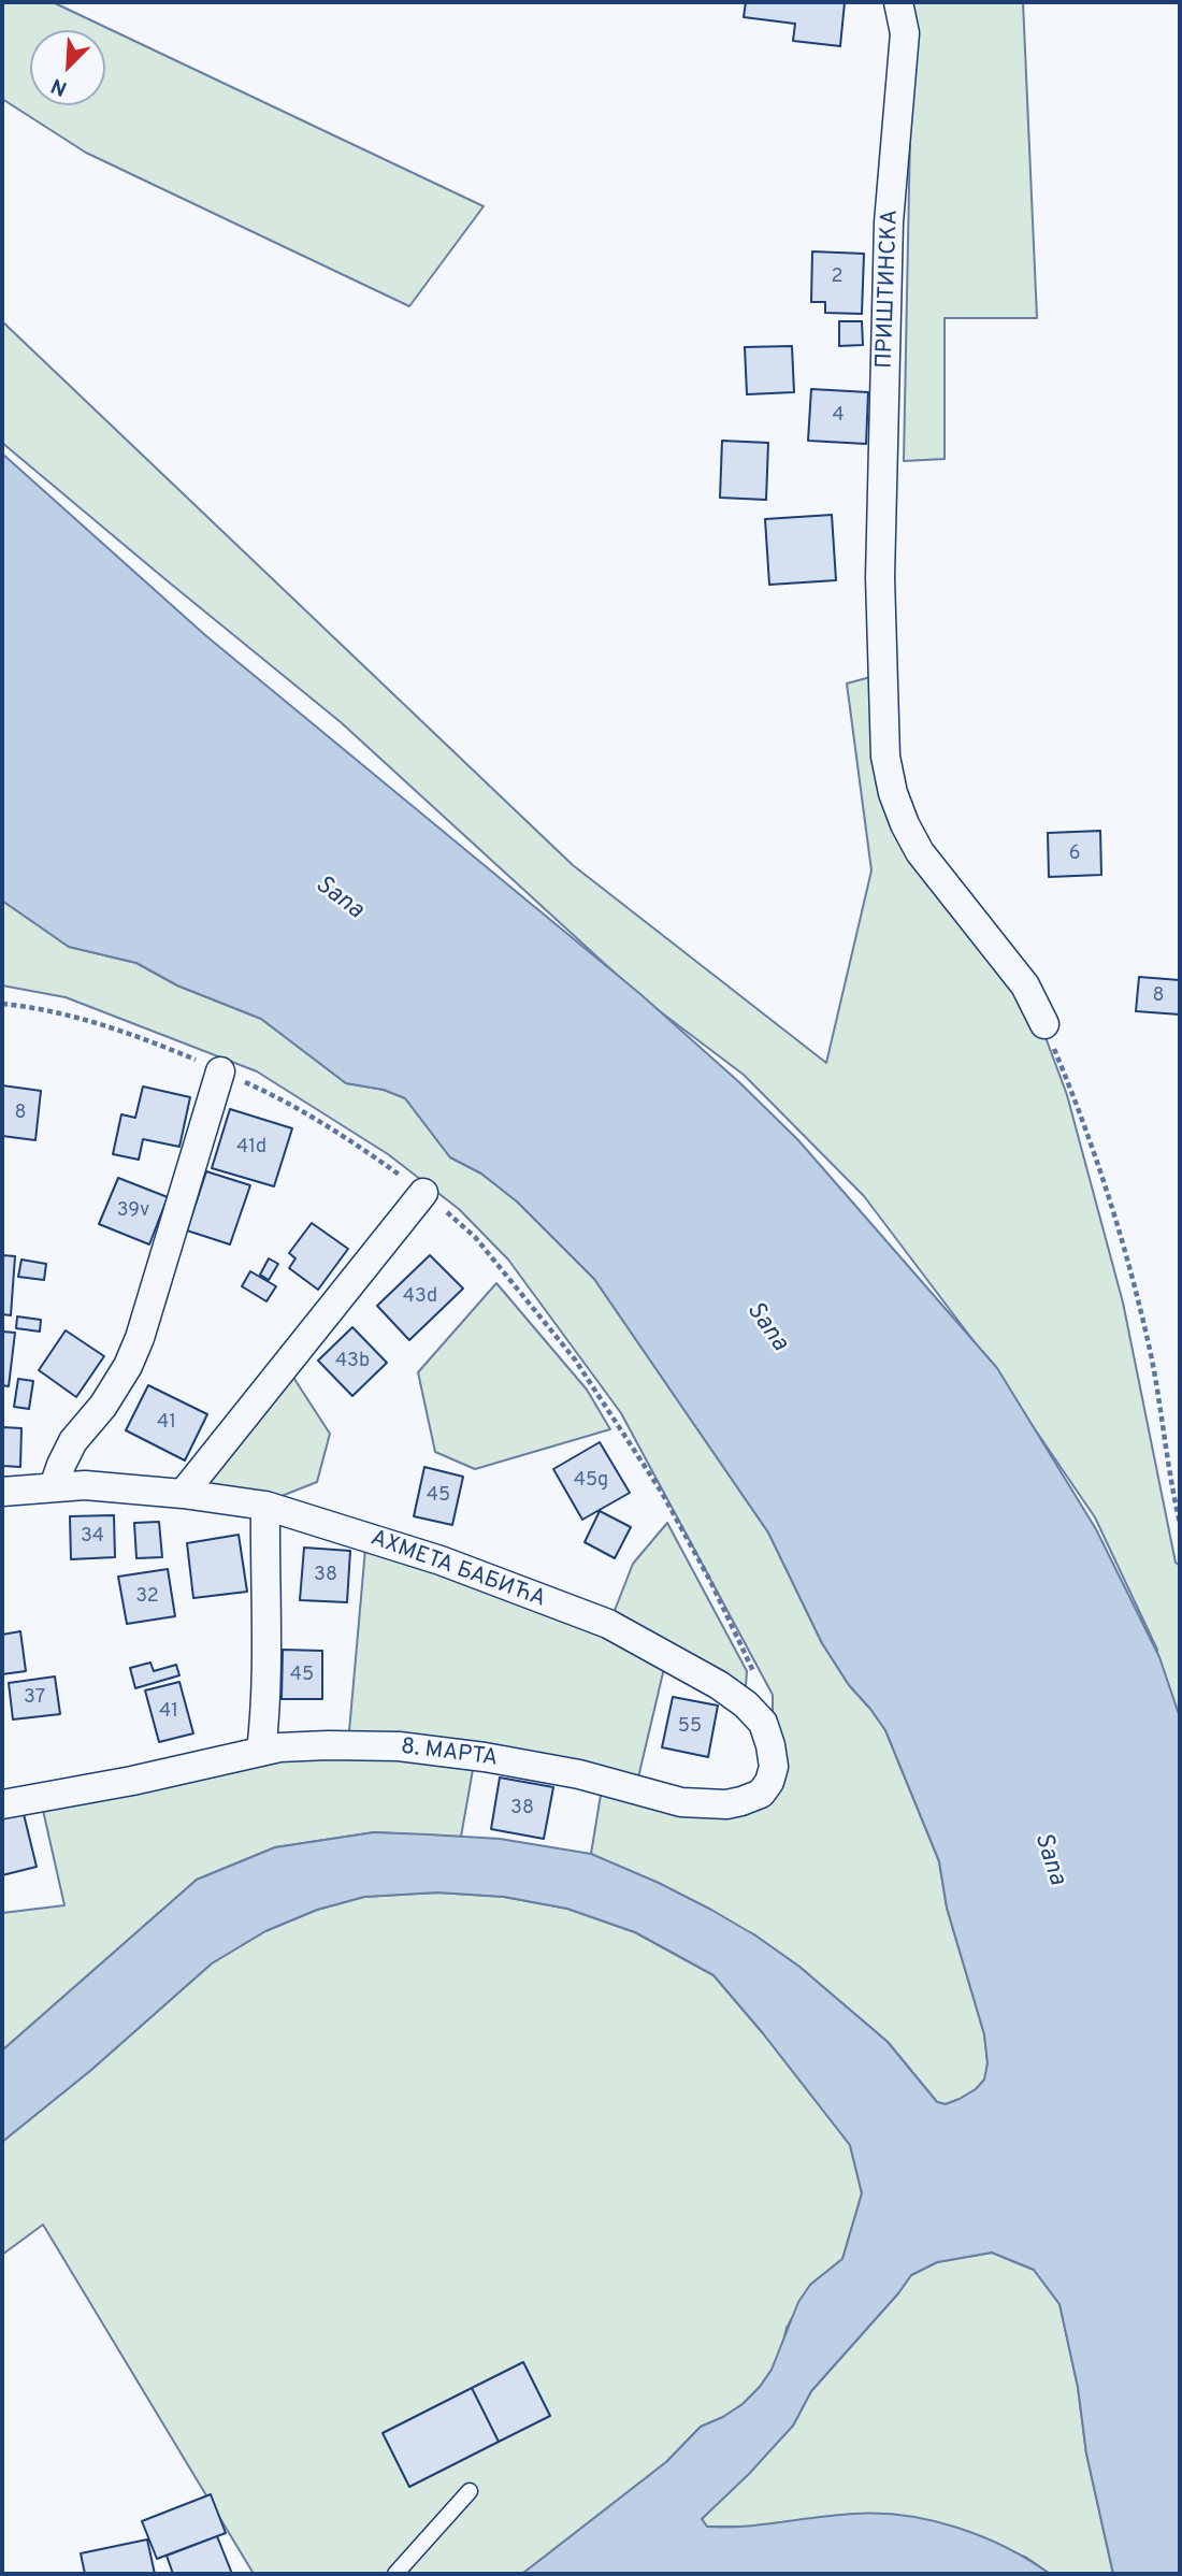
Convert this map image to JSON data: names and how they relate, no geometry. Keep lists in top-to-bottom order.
{
  "streets": {
    "street": ["ПРИШТИНСКА", "АХМЕТА БАБИЋА", "8. МАРТА"]
  },
  "crossings": [
    ["АХМЕТА БАБИЋА", "8. МАРТА"]
  ],
  "water": ["Sana"],
  "house_numbers": [
    "2",
    "4",
    "6",
    "8",
    "8",
    "41d",
    "39v",
    "43d",
    "43b",
    "41",
    "45g",
    "45",
    "34",
    "38",
    "32",
    "45",
    "37",
    "41",
    "55",
    "38"
  ],
  "north": "bottom left"
}
